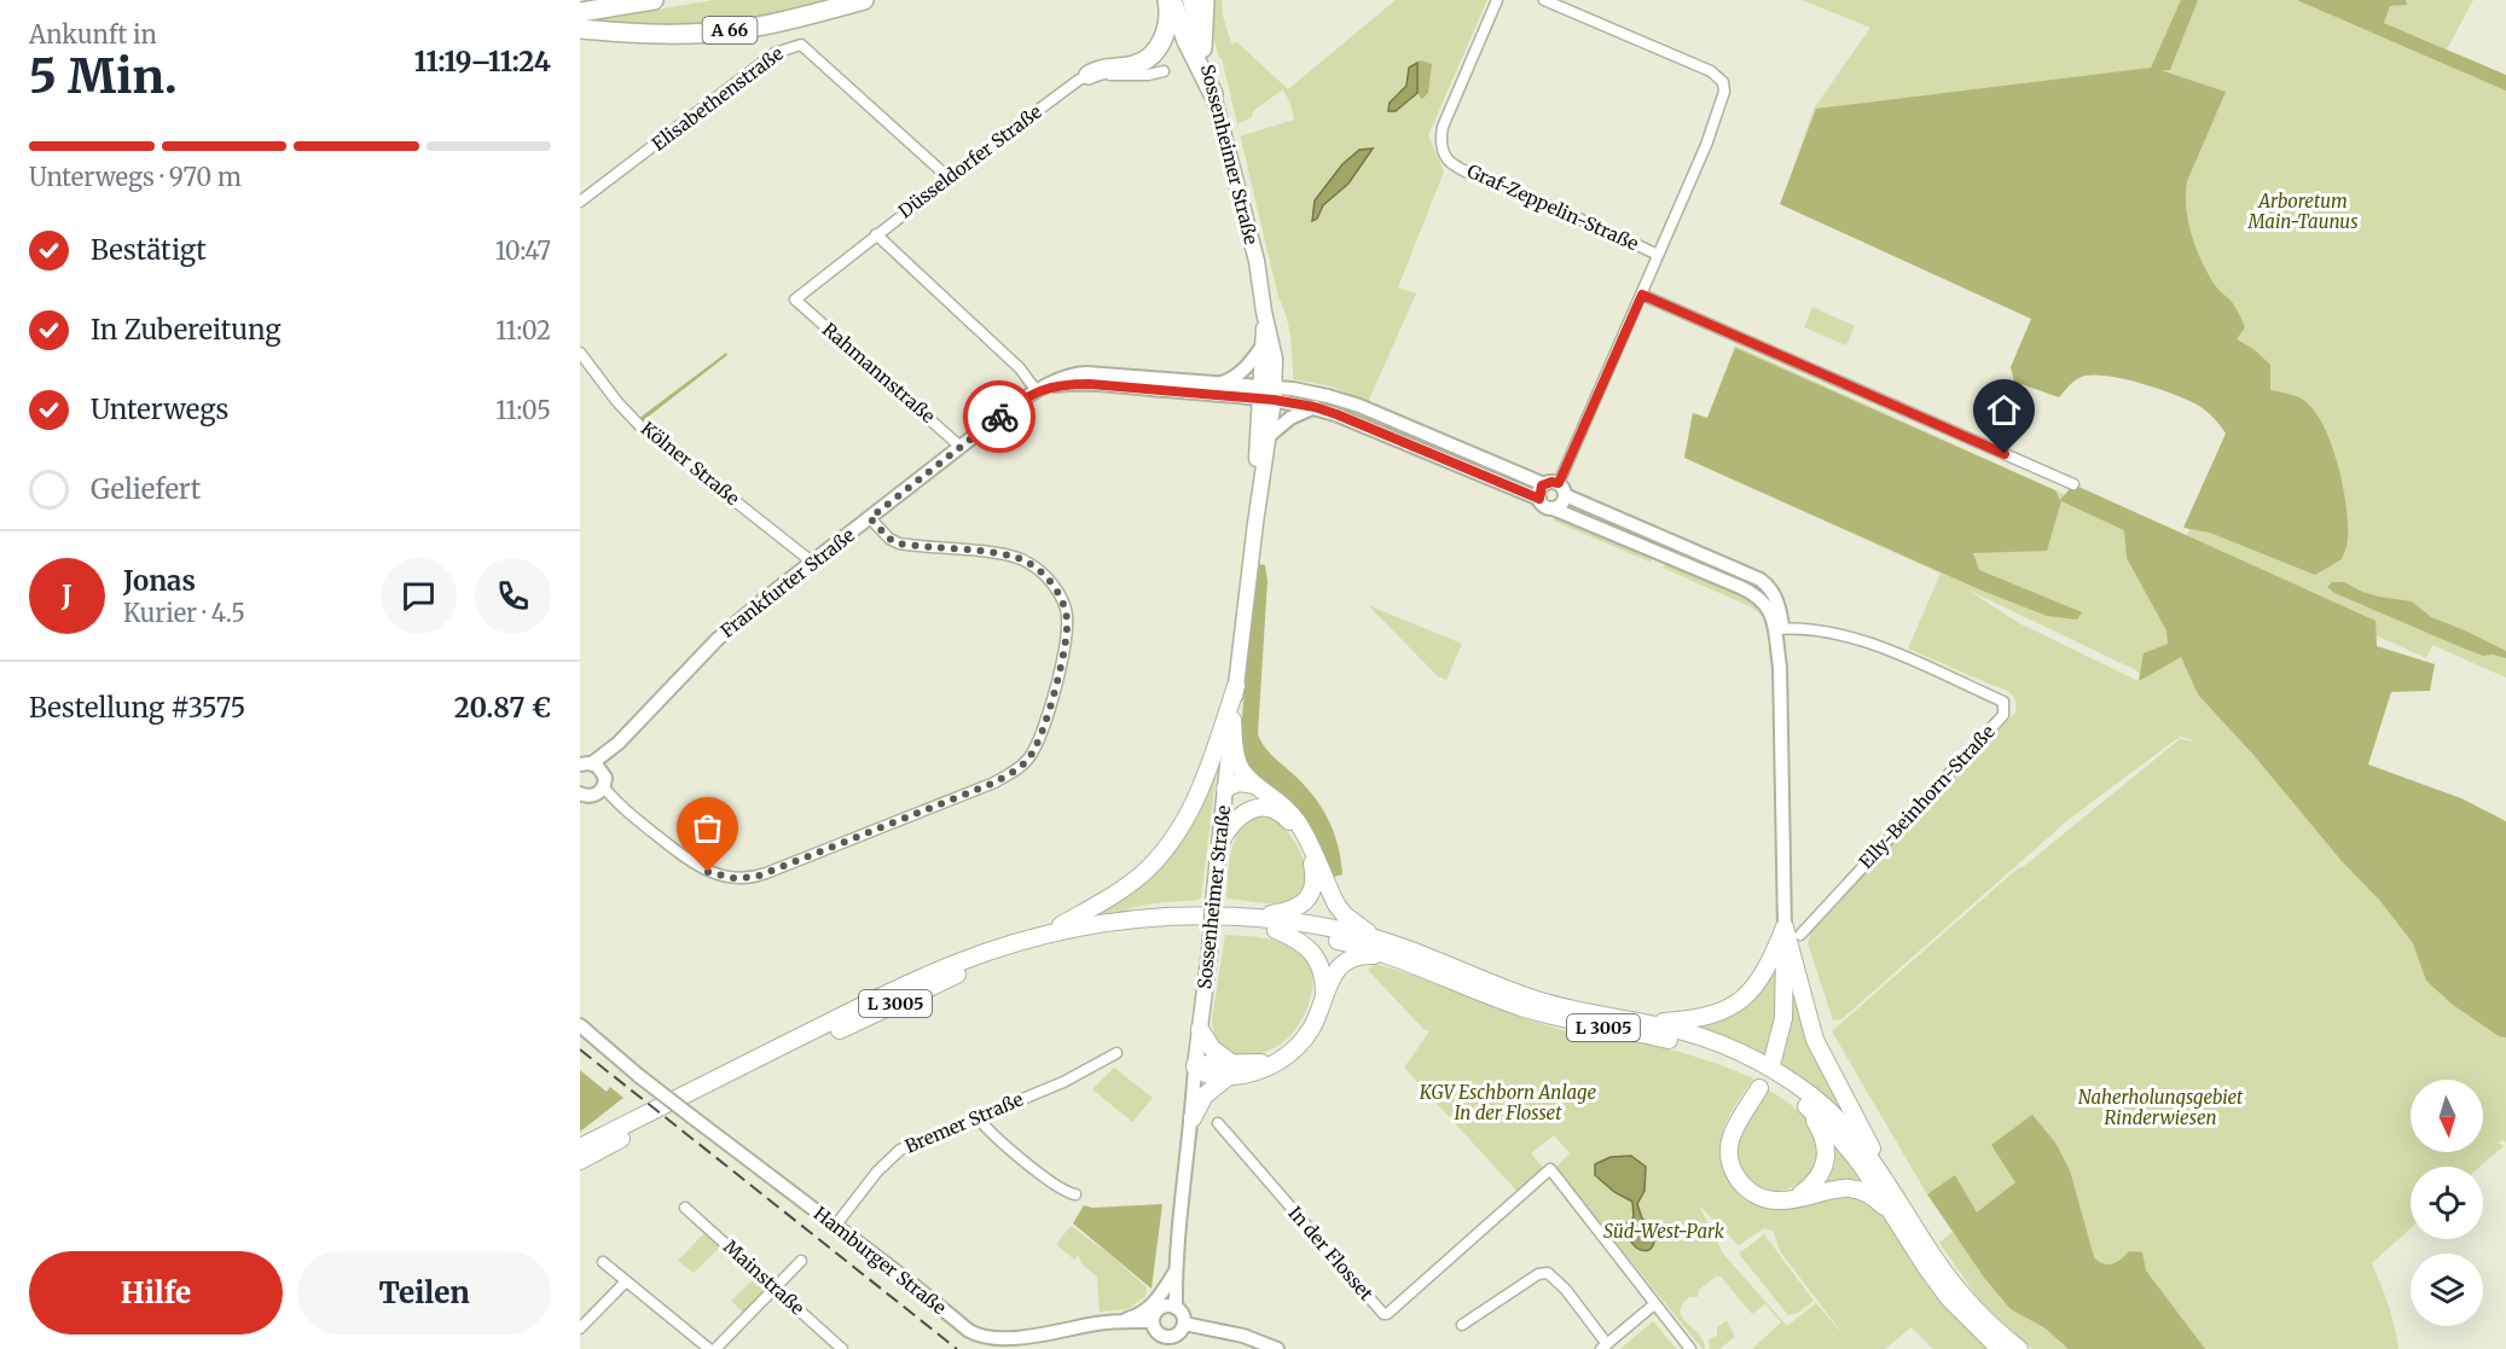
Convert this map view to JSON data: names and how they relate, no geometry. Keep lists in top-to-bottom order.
{
  "streets": {
    "highway": ["A 66", "L 3005"],
    "main road": ["Sossenheimer Straße"],
    "street": [
      "Elisabethenstraße",
      "Düsseldorfer Straße",
      "Graf-Zeppelin-Straße",
      "Rahmannstraße",
      "Kölner Straße",
      "Frankfurter Straße",
      "Elly-Beinhorn-Straße",
      "Bremer Straße",
      "In der Flosset",
      "Hamburger Straße",
      "Mainstraße"
    ]
  },
  "crossings": [
    ["Elisabethenstraße", "Düsseldorfer Straße"],
    ["Sossenheimer Straße", "Frankfurter Straße"],
    ["Sossenheimer Straße", "Hamburger Straße"],
    ["Düsseldorfer Straße", "Rahmannstraße"],
    ["Rahmannstraße", "Frankfurter Straße"],
    ["Kölner Straße", "Frankfurter Straße"],
    ["Bremer Straße", "Hamburger Straße"]
  ],
  "parks": [
    "Arboretum Main-Taunus",
    "KGV Eschborn Anlage In der Flosset",
    "Naherholungsgebiet Rinderwiesen",
    "Süd-West-Park"
  ],
  "north": "bottom",
  "page": {
    "heading": ["5 Min.", "Ankunft in", "11:19–11:24"],
    "panel": [
      "Jonas",
      "Kurier · 4.5",
      "Bestellung #3575",
      "20.87 €"
    ],
    "bar": "Unterwegs · 970 m",
    "list": [
      ["Bestätigt", "10:47"],
      ["In Zubereitung", "11:02"],
      ["Unterwegs", "11:05"],
      "Geliefert"
    ],
    "round": "J",
    "buttons": ["Hilfe", "Teilen"]
  }
}
